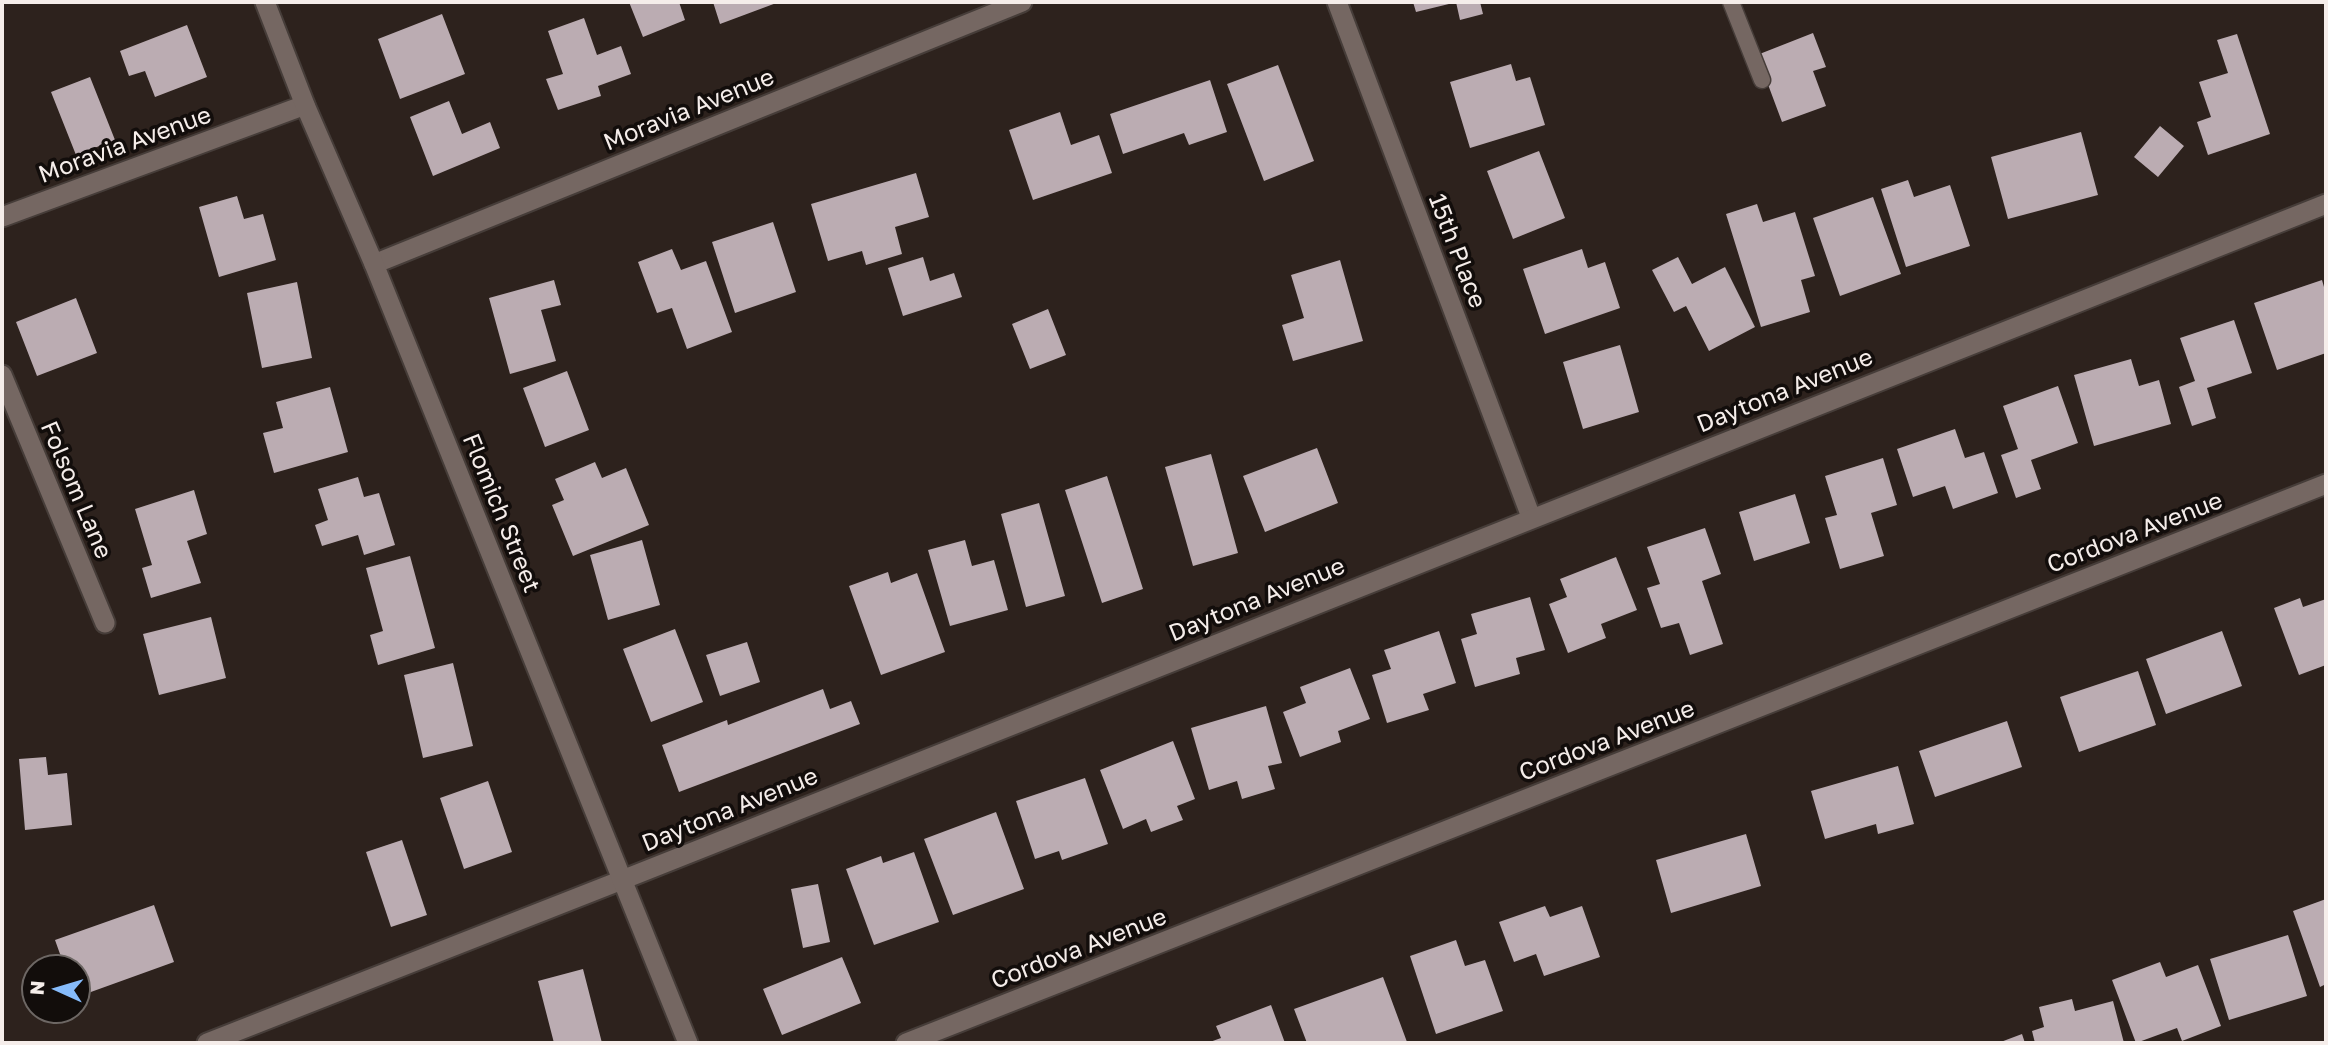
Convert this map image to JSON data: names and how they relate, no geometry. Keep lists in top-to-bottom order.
{
  "streets": {
    "street": [
      "Moravia Avenue",
      "15th Place",
      "Daytona Avenue",
      "Folsom Lane",
      "Flomich Street",
      "Cordova Avenue"
    ]
  },
  "crossings": [
    ["Moravia Avenue", "Flomich Street"],
    ["15th Place", "Daytona Avenue"],
    ["Daytona Avenue", "Flomich Street"]
  ],
  "north": "left"
}
